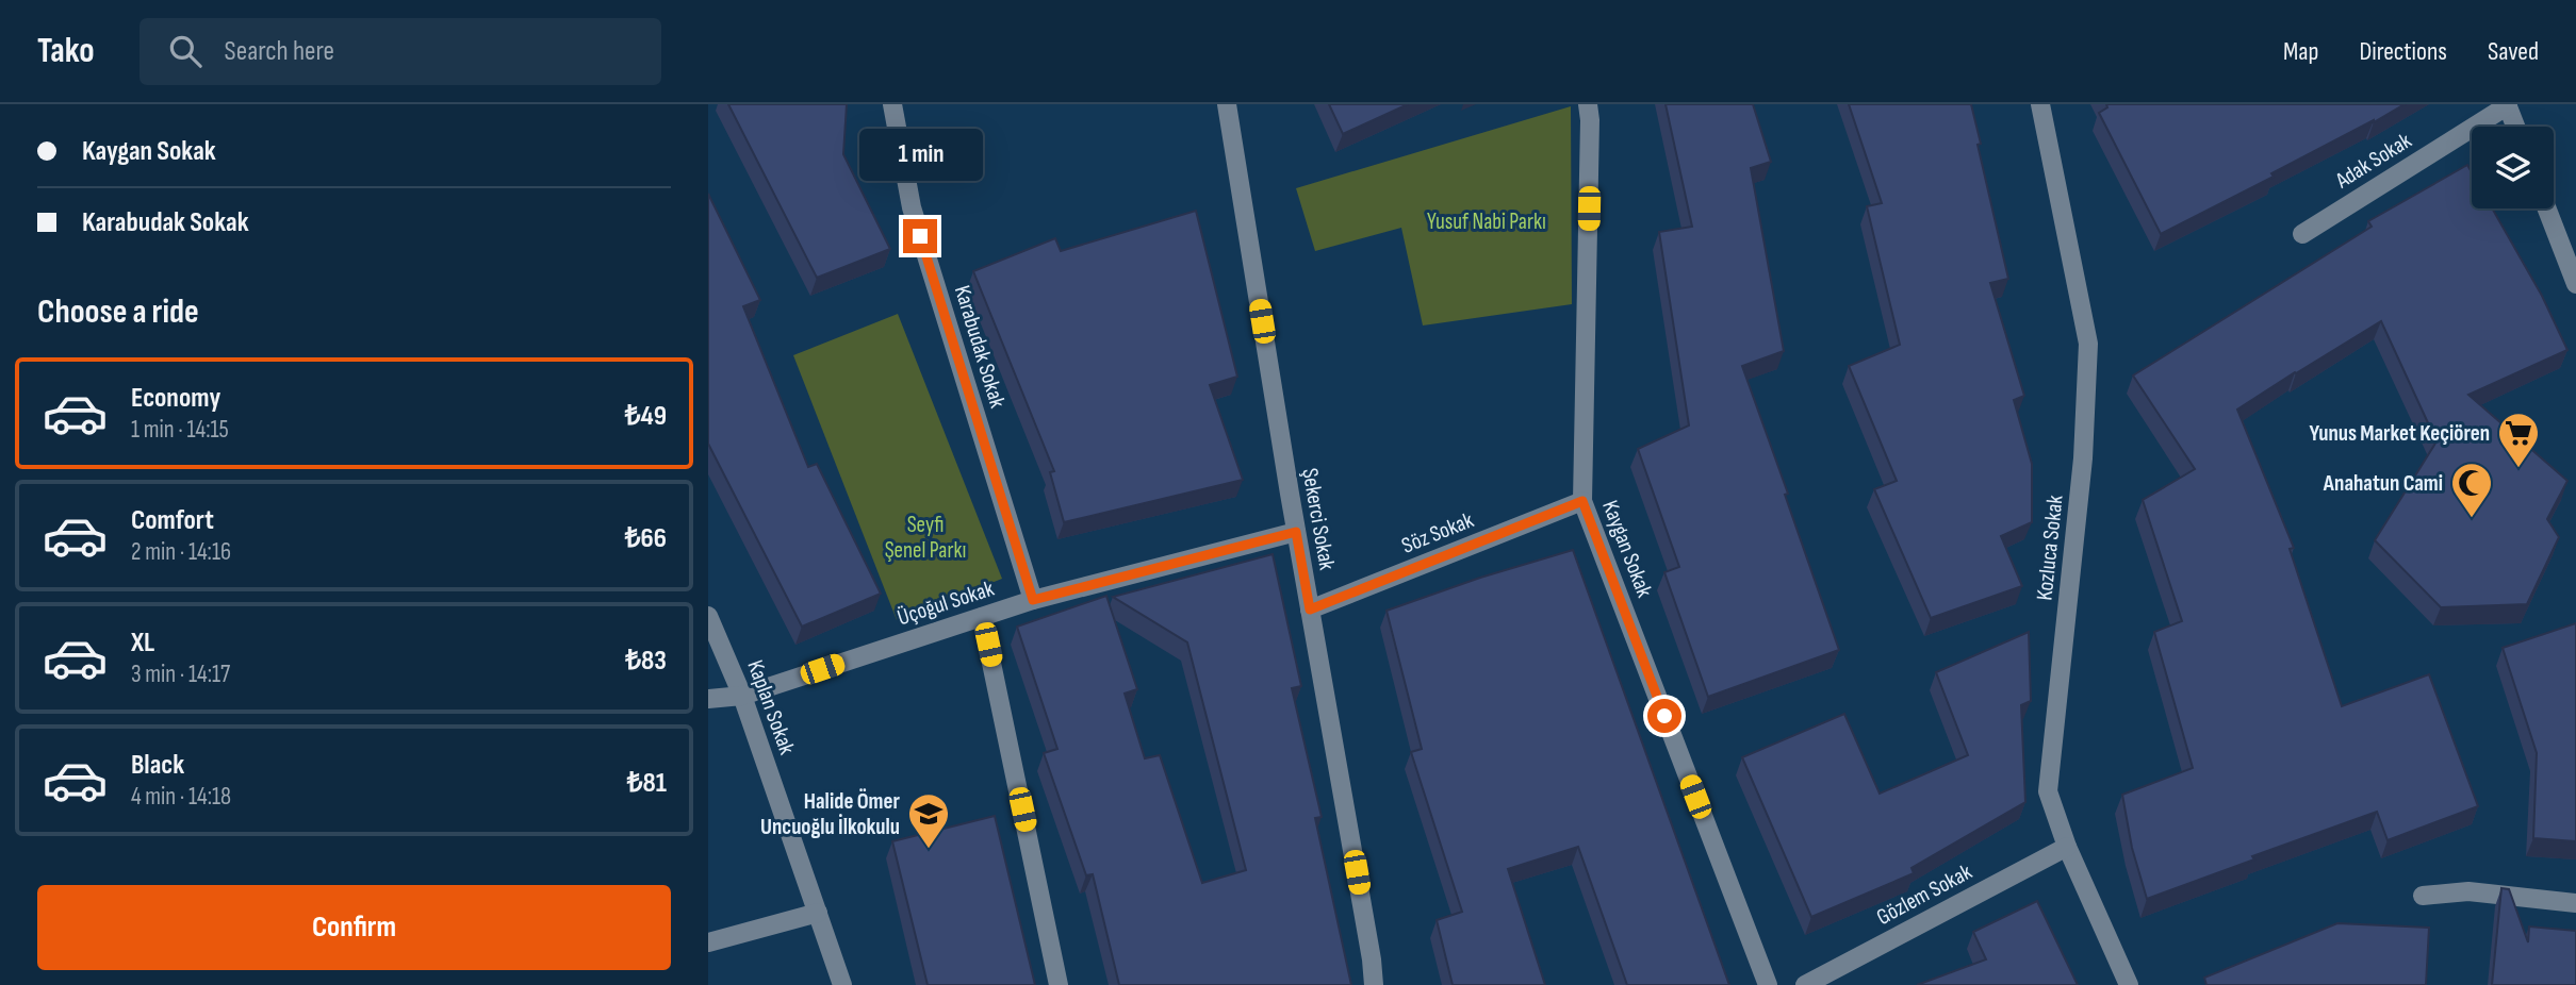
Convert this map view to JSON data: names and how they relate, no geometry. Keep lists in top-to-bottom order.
{
  "streets": {
    "street": [
      "Adak Sokak",
      "Karabudak Sokak",
      "Şekerci Sokak",
      "Söz Sokak",
      "Kozluca Sokak",
      "Kaygan Sokak",
      "Üçoğul Sokak",
      "Kaplan Sokak",
      "Gözlem Sokak"
    ]
  },
  "crossings": [
    ["Karabudak Sokak", "Üçoğul Sokak"],
    ["Şekerci Sokak", "Söz Sokak"],
    ["Şekerci Sokak", "Üçoğul Sokak"],
    ["Söz Sokak", "Kaygan Sokak"],
    ["Kozluca Sokak", "Gözlem Sokak"],
    ["Üçoğul Sokak", "Kaplan Sokak"]
  ],
  "parks": ["Yusuf Nabi Parkı", "Seyfi Şenel Parkı"],
  "places": {
    "supermarket": ["Yunus Market Keçiören"],
    "mosque": ["Anahatun Cami"],
    "school or university": ["Halide Ömer Uncuoğlu İlkokulu"]
  },
  "page": {
    "header": "Tako",
    "search": "Search here",
    "nav": ["Map", "Directions", "Saved"],
    "banner": ["Kaygan Sokak", "Karabudak Sokak"],
    "bubble": "1 min",
    "heading": "Choose a ride",
    "list": [
      {
        "name": "Economy",
        "note": "1 min · 14:15",
        "value": "₺49"
      },
      {
        "name": "Comfort",
        "note": "2 min · 14:16",
        "value": "₺66"
      },
      {
        "name": "XL",
        "note": "3 min · 14:17",
        "value": "₺83"
      },
      {
        "name": "Black",
        "note": "4 min · 14:18",
        "value": "₺81"
      }
    ],
    "buttons": "Confirm"
  }
}
